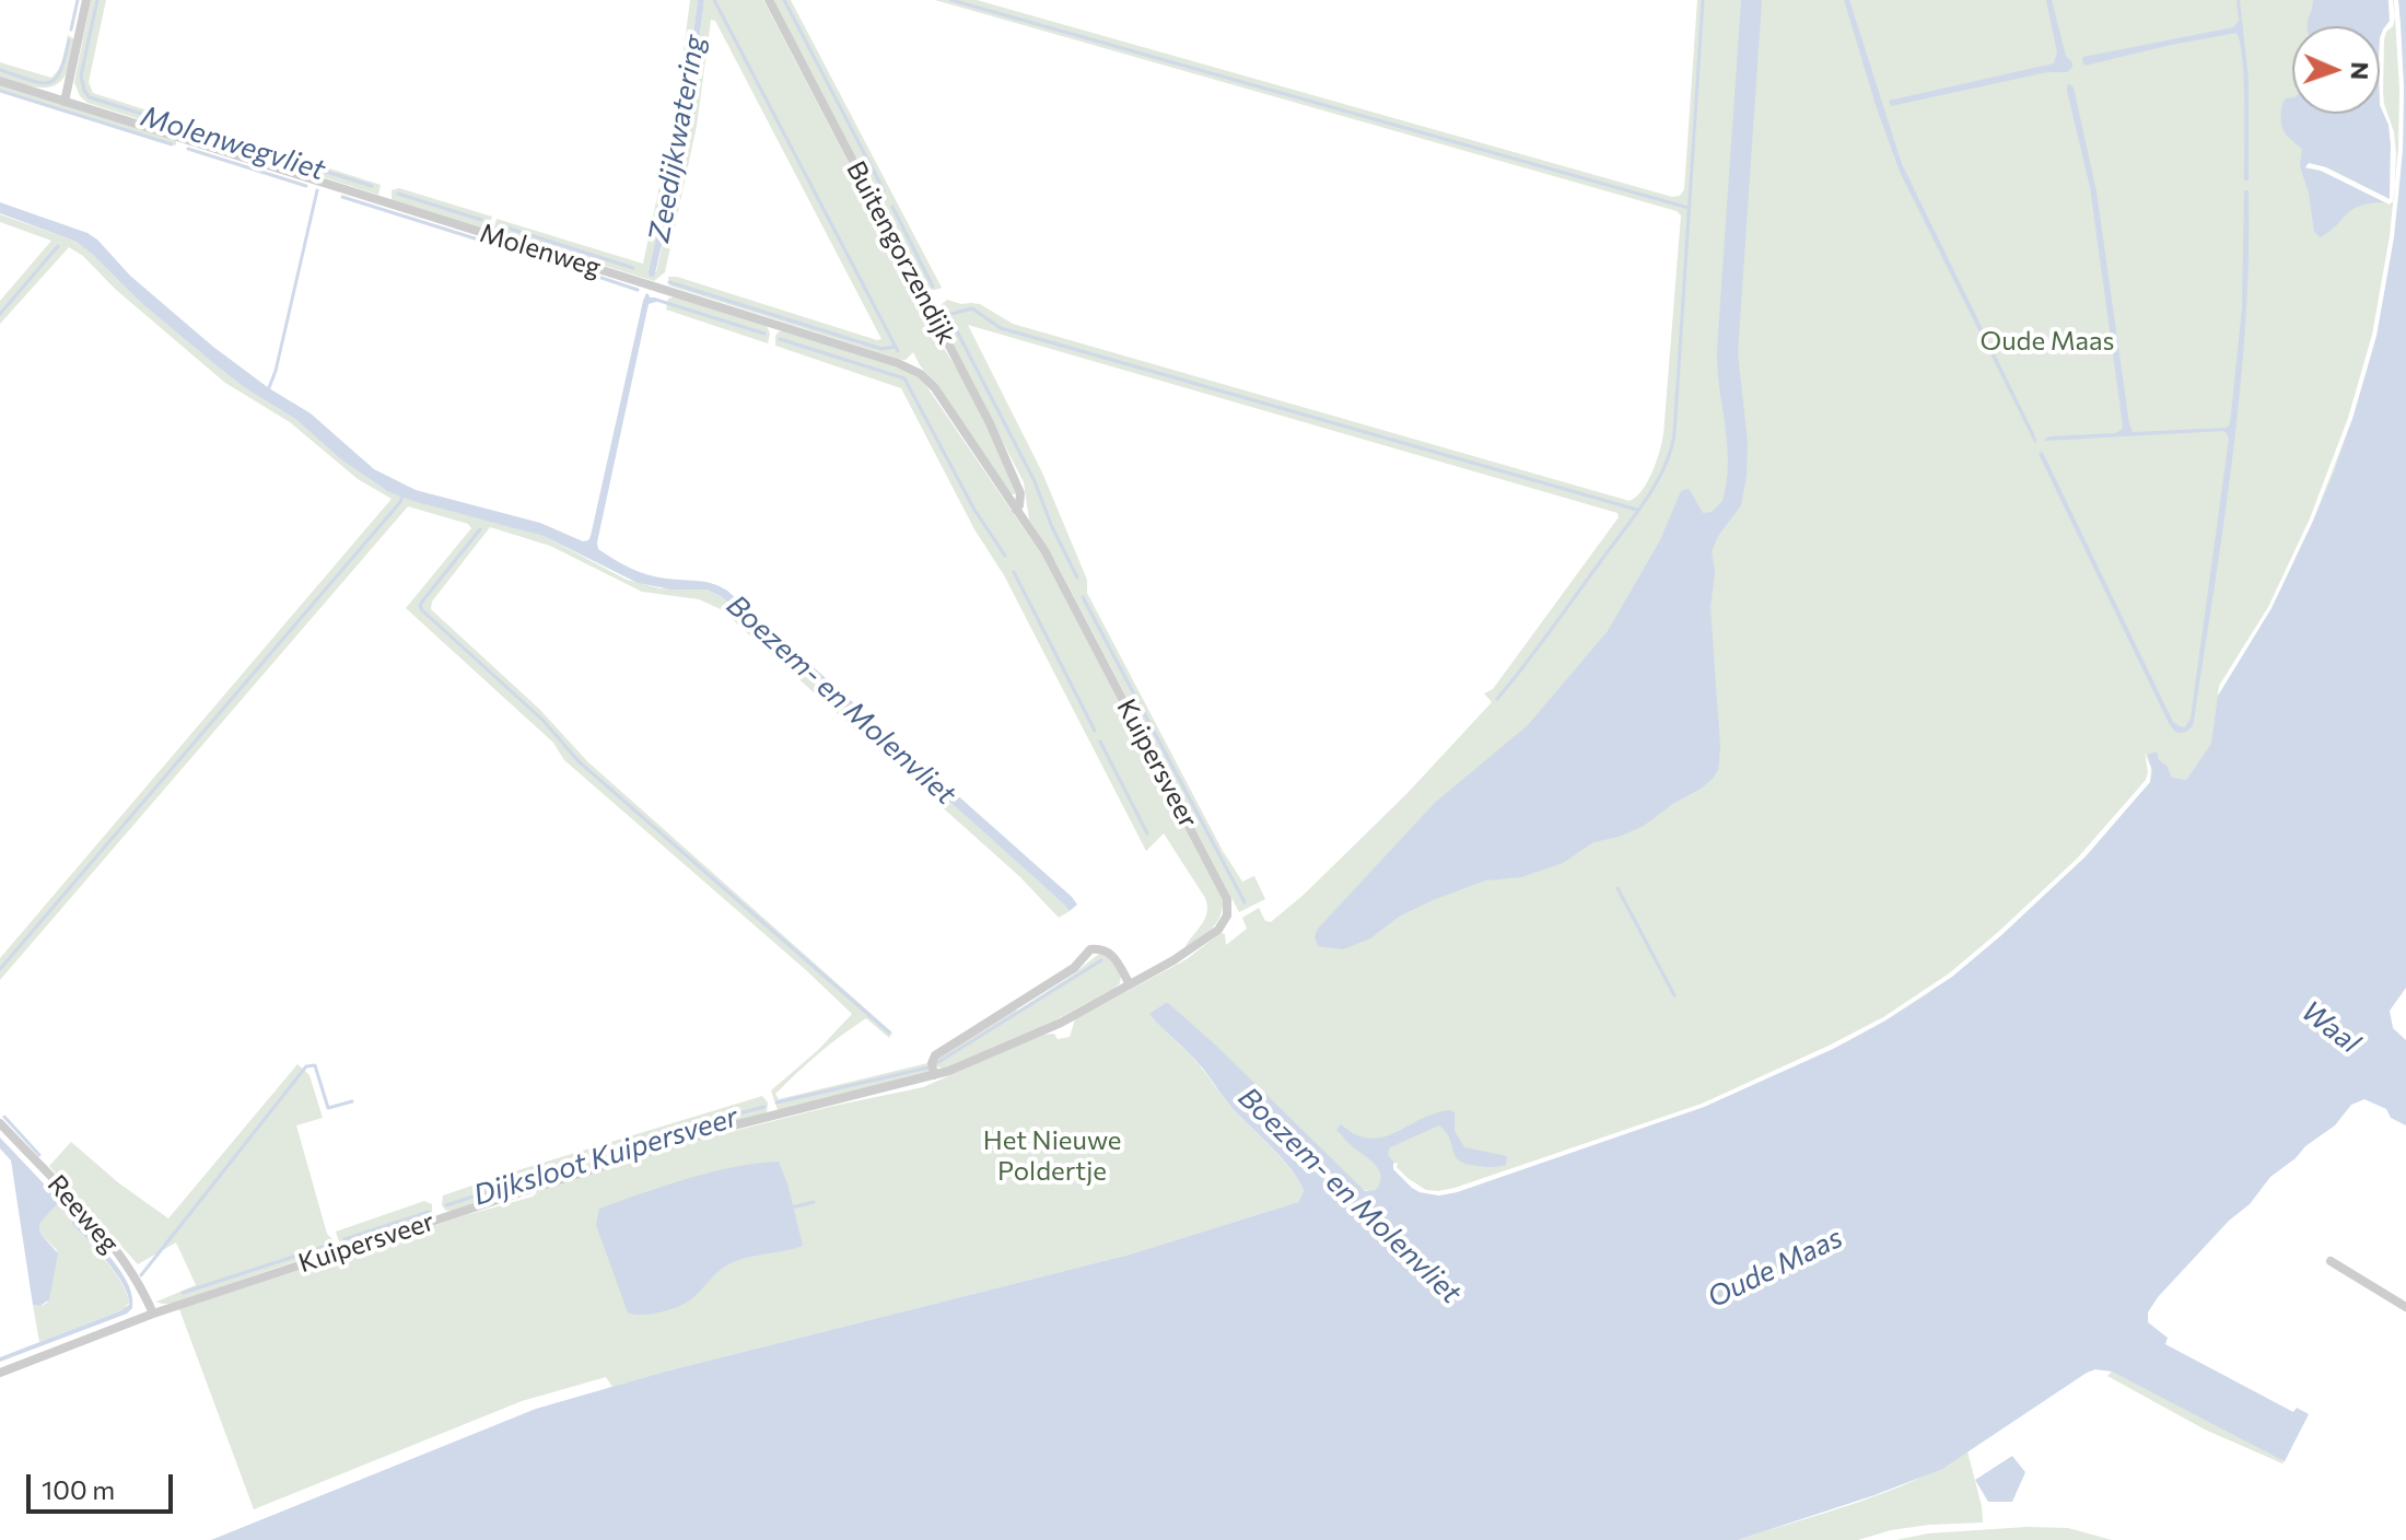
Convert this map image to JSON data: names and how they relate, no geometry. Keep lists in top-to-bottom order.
{
  "streets": {
    "street": [
      "Molenweg",
      "Buitengorzendijk",
      "Kuipersveer",
      "Reeweg"
    ]
  },
  "crossings": [
    ["Molenweg", "Buitengorzendijk"],
    ["Molenweg", "Kuipersveer"],
    ["Buitengorzendijk", "Kuipersveer"],
    ["Kuipersveer", "Reeweg"]
  ],
  "water": [
    "Zeedijkwatering",
    "Molenwegvliet",
    "Boezem- en Molenvliet",
    "Waal",
    "Dijksloot Kuipersveer",
    "Oude Maas"
  ],
  "parks": ["Oude Maas", "Het Nieuwe Poldertje"],
  "scale_bar": "100 m",
  "north": "right"
}
